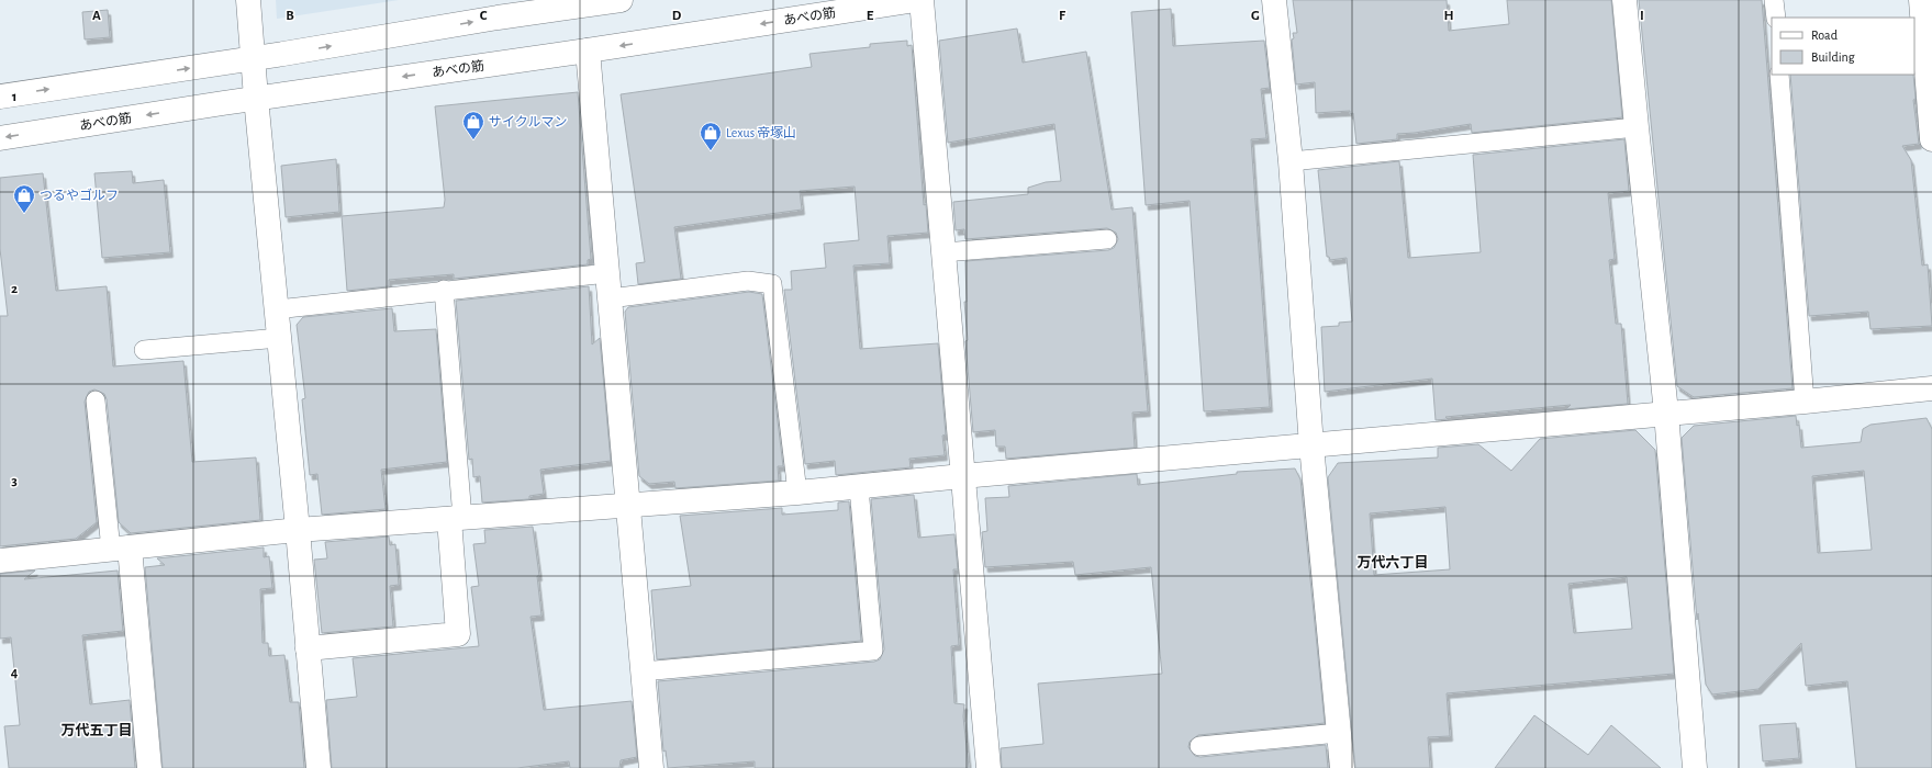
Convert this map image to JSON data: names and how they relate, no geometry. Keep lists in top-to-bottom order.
{
  "streets": {
    "street": ["あべの筋"]
  },
  "districts": ["万代六丁目", "万代五丁目"],
  "places": {
    "shop": ["サイクルマン", "Lexus 帝塚山", "つるやゴルフ"]
  },
  "legend": ["Road", "Building"],
  "grid": {
    "columns": [
      "A",
      "B",
      "C",
      "D",
      "E",
      "F",
      "G",
      "H",
      "I"
    ],
    "rows": [
      "1",
      "2",
      "3",
      "4"
    ]
  }
}
